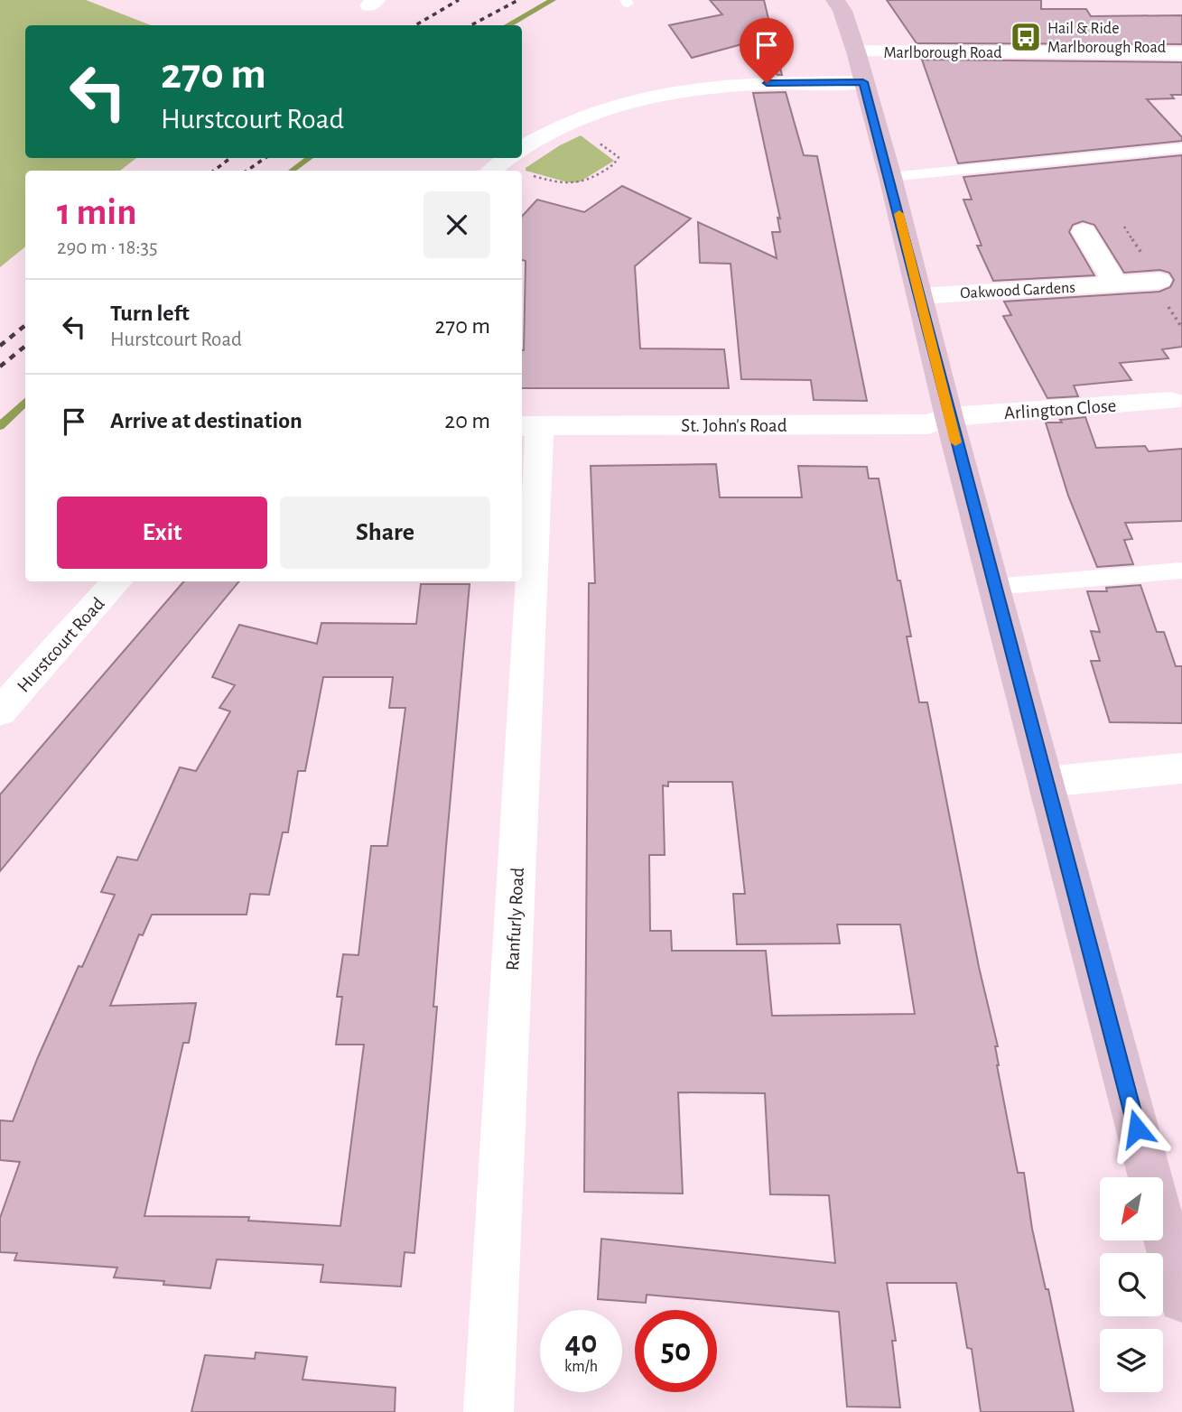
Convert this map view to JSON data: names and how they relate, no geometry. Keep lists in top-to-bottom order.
{
  "streets": {
    "street": [
      "Marlborough Road",
      "Oakwood Gardens",
      "Arlington Close",
      "St. John's Road",
      "Hurstcourt Road",
      "Ranfurly Road"
    ]
  },
  "crossings": [
    ["Arlington Close", "St. John's Road"],
    ["St. John's Road", "Ranfurly Road"]
  ],
  "places": {
    "bus stop": ["Hail & Ride Marlborough Road"]
  },
  "north": "bottom left",
  "page": {
    "turn": ["270 m", "Hurstcourt Road"],
    "heading": ["1 min", "290 m · 18:35"],
    "list": [
      {
        "name": "Turn left",
        "note": "Hurstcourt Road",
        "value": "270 m"
      },
      {
        "name": "Arrive at destination",
        "value": "20 m"
      }
    ],
    "buttons": ["Exit", "Share"],
    "speed": "40 km/h",
    "limit": "50"
  }
}
